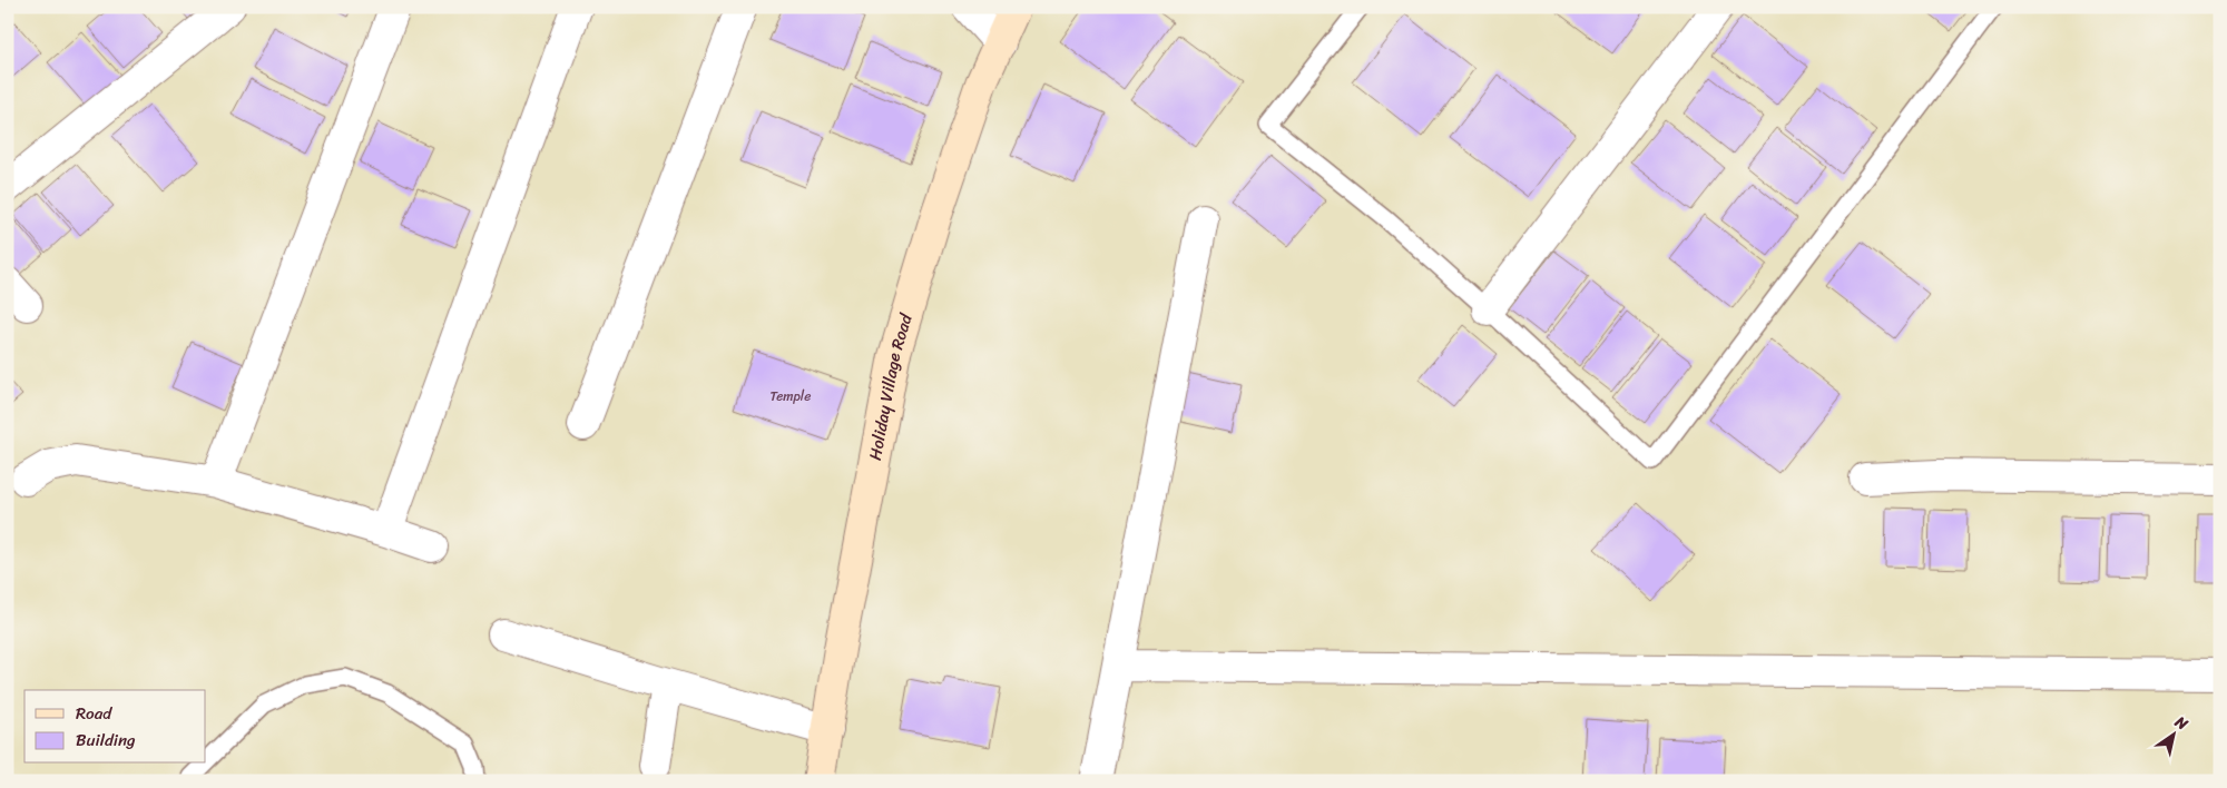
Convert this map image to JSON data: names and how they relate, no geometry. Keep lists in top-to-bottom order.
{
  "streets": {
    "street": ["Holiday Village Road"]
  },
  "house_numbers": ["Temple"],
  "legend": ["Road", "Building"],
  "north": "top right"
}
